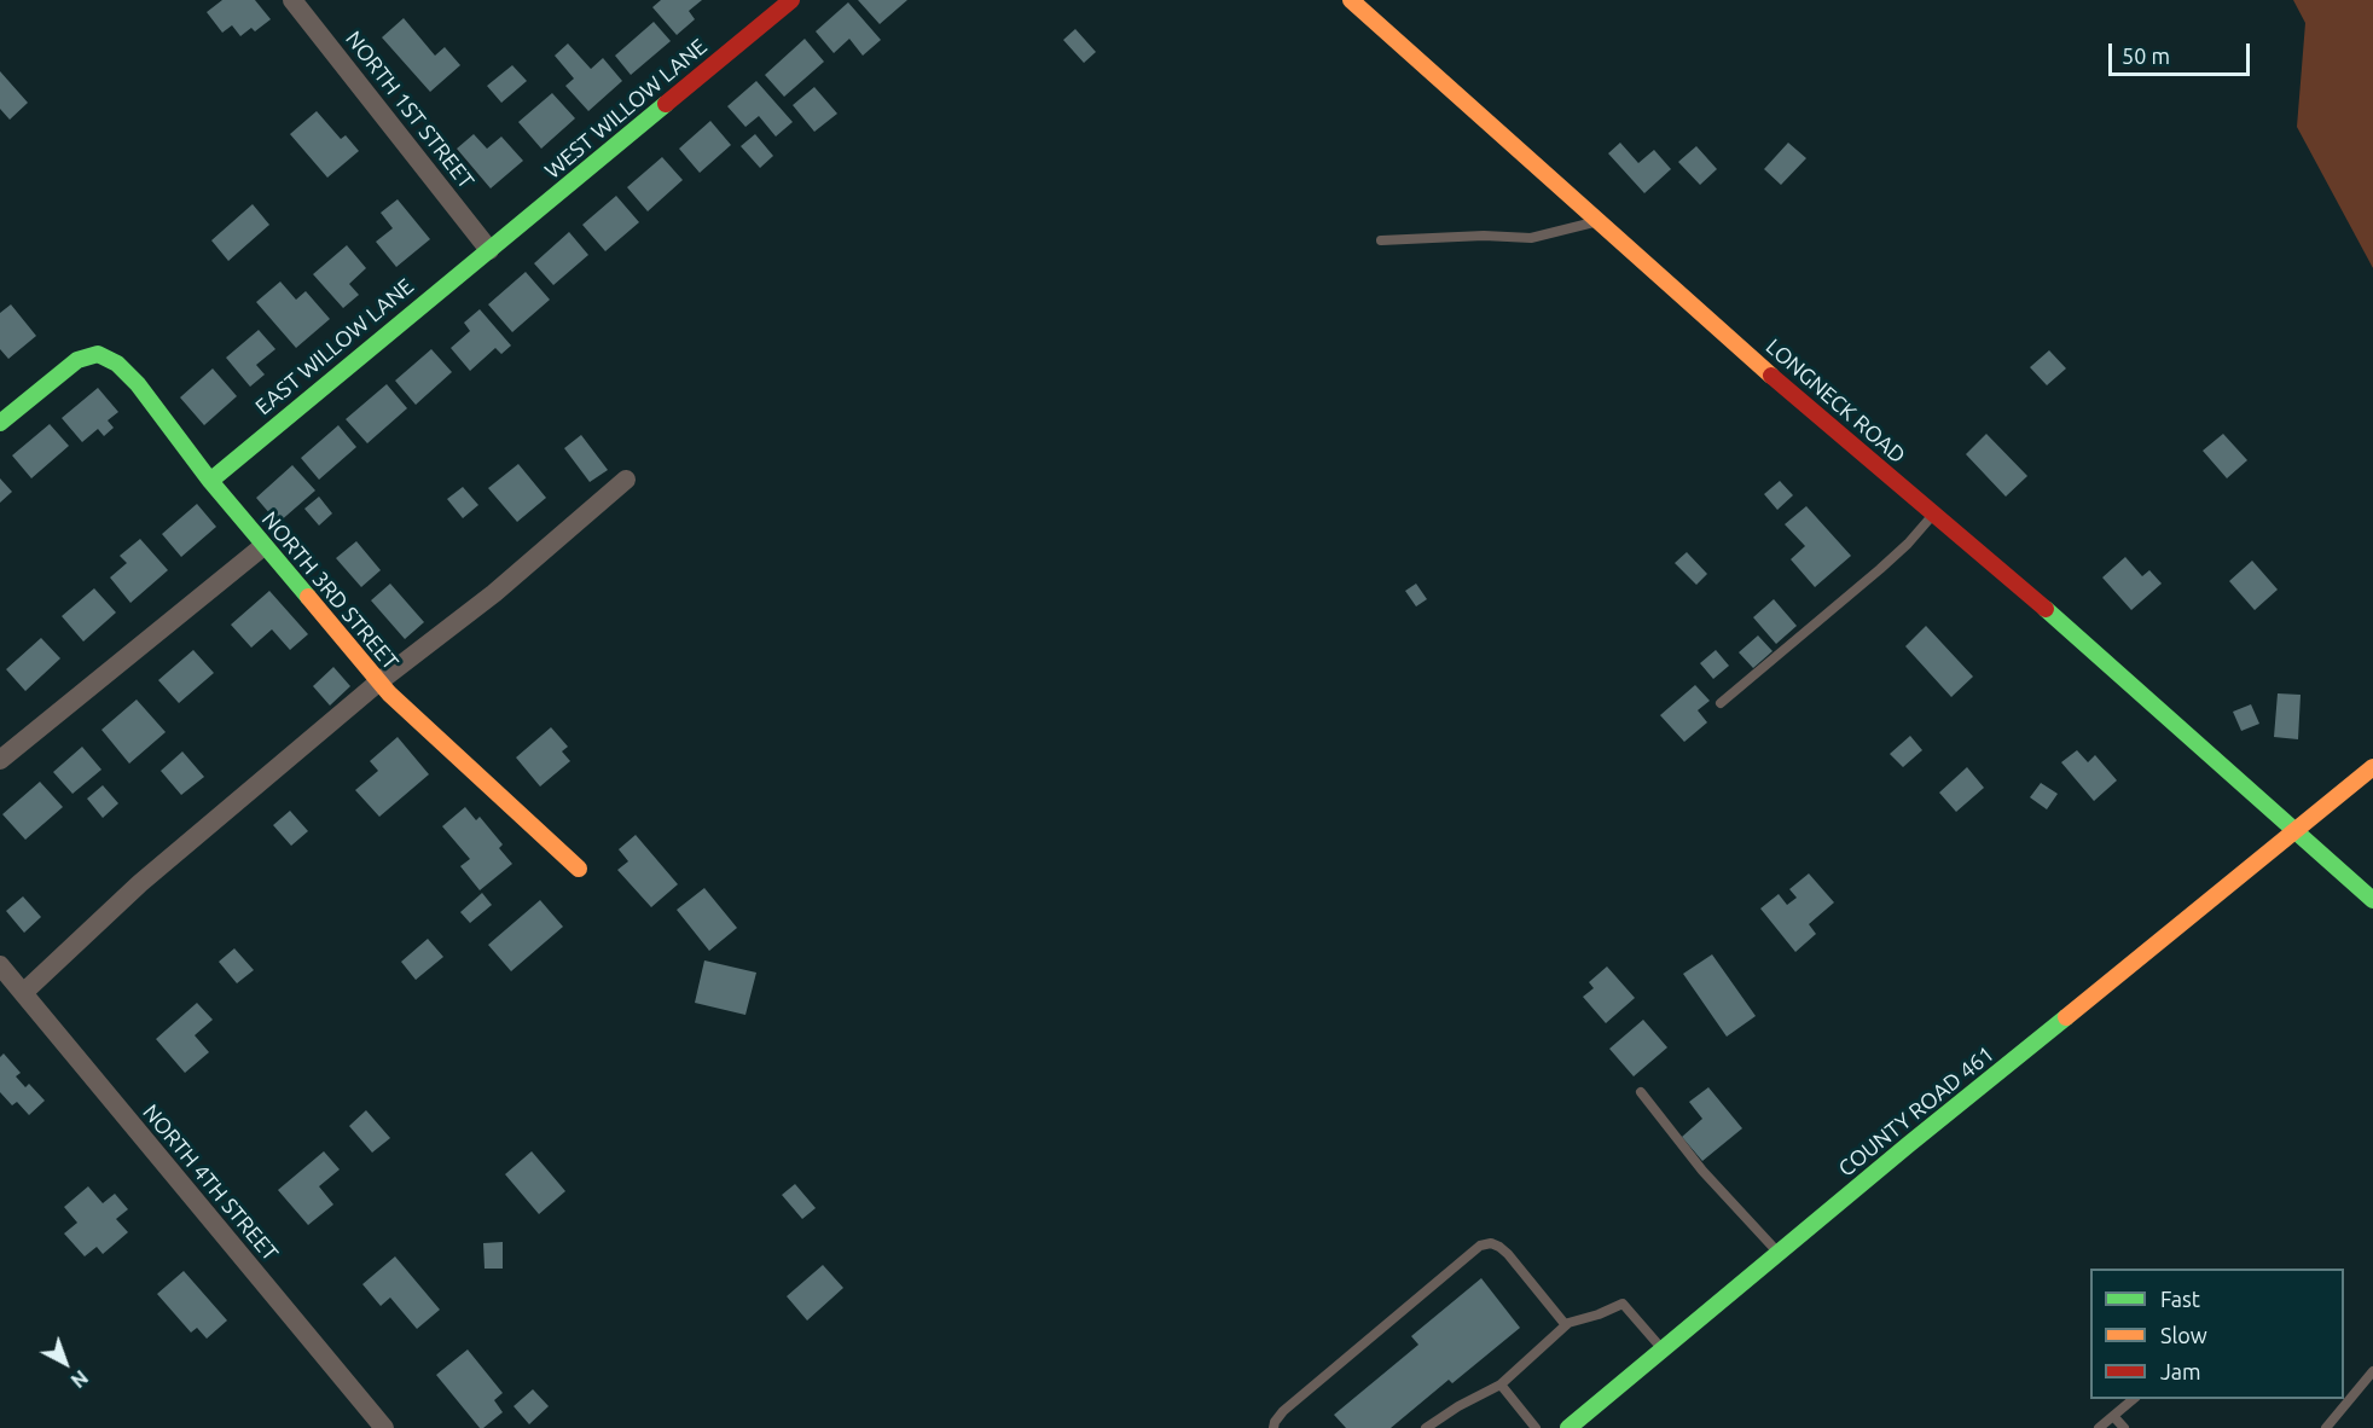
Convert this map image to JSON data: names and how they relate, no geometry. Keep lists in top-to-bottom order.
{
  "streets": {
    "street": [
      "WEST WILLOW LANE",
      "NORTH 1ST STREET",
      "EAST WILLOW LANE",
      "LONGNECK ROAD",
      "NORTH 3RD STREET",
      "COUNTY ROAD 461",
      "NORTH 4TH STREET"
    ]
  },
  "crossings": [
    ["WEST WILLOW LANE", "NORTH 1ST STREET"],
    ["WEST WILLOW LANE", "EAST WILLOW LANE"],
    ["NORTH 1ST STREET", "EAST WILLOW LANE"],
    ["EAST WILLOW LANE", "NORTH 3RD STREET"],
    ["LONGNECK ROAD", "COUNTY ROAD 461"]
  ],
  "legend": ["Fast", "Slow", "Jam"],
  "scale_bar": "50 m",
  "north": "bottom right"
}
